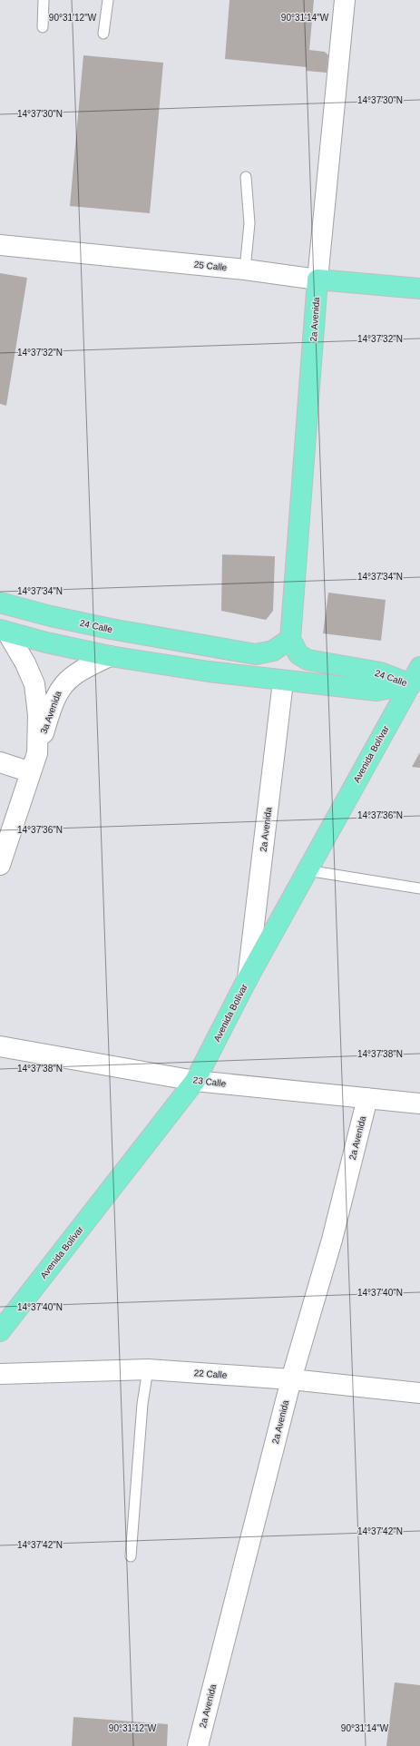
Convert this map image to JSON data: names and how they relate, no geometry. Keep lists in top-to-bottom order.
{
  "streets": {
    "main road": [
      "25 Calle",
      "2a Avenida",
      "24 Calle",
      "Avenida Bolívar"
    ],
    "street": ["3a Avenida", "23 Calle", "22 Calle"]
  },
  "crossings": [
    ["25 Calle", "2a Avenida"],
    ["2a Avenida", "24 Calle"],
    ["2a Avenida", "Avenida Bolívar"],
    ["2a Avenida", "23 Calle"],
    ["2a Avenida", "22 Calle"],
    ["24 Calle", "3a Avenida"],
    ["24 Calle", "Avenida Bolívar"],
    ["Avenida Bolívar", "23 Calle"]
  ],
  "coordinates": [
    "90°31'12\"W",
    "90°31'14\"W",
    "14°37'30\"N",
    "14°37'32\"N",
    "14°37'34\"N",
    "14°37'36\"N",
    "14°37'38\"N",
    "14°37'40\"N",
    "14°37'42\"N"
  ]
}
